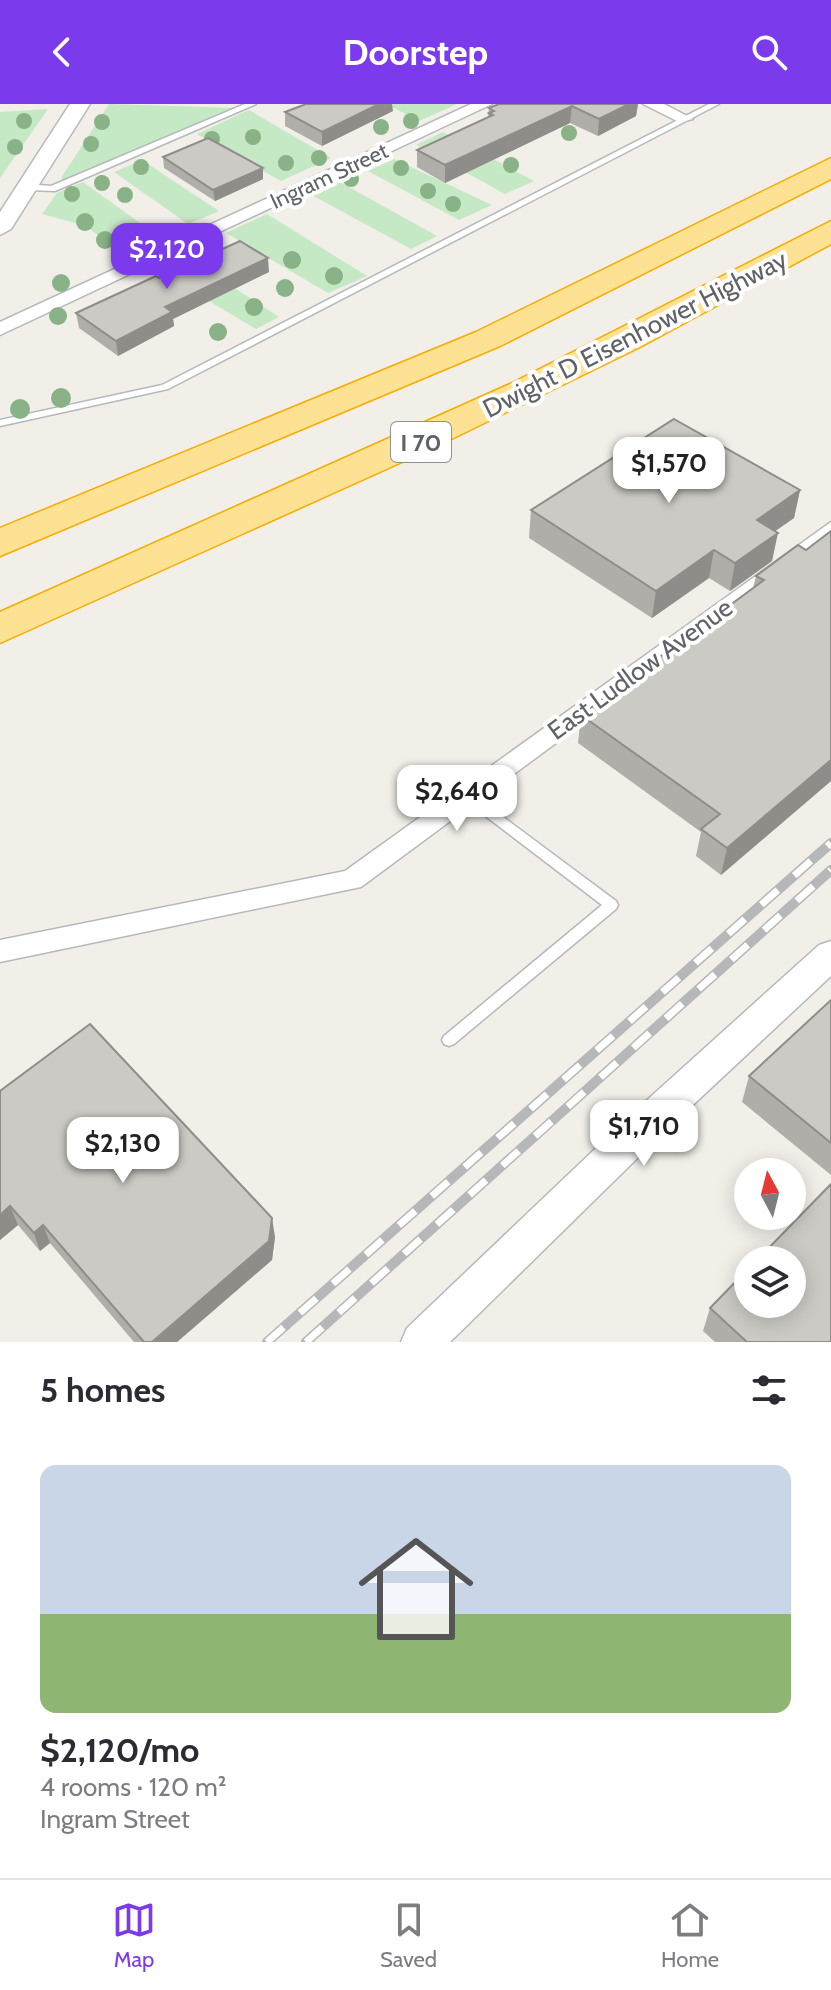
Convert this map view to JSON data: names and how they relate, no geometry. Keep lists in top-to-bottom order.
{
  "streets": {
    "highway": ["Dwight D Eisenhower Highway", "I 70"],
    "street": ["Ingram Street", "East Ludlow Avenue"]
  },
  "north": "top",
  "page": {
    "header": "Doorstep",
    "price": [
      "$2,120",
      "$1,570",
      "$2,640",
      "$1,710",
      "$2,130"
    ],
    "heading": "5 homes",
    "list": [
      {
        "name": "$2,120/mo",
        "note": "4 rooms · 120 m² · Ingram Street"
      }
    ],
    "tabs": ["Map", "Saved", "Home"]
  }
}
